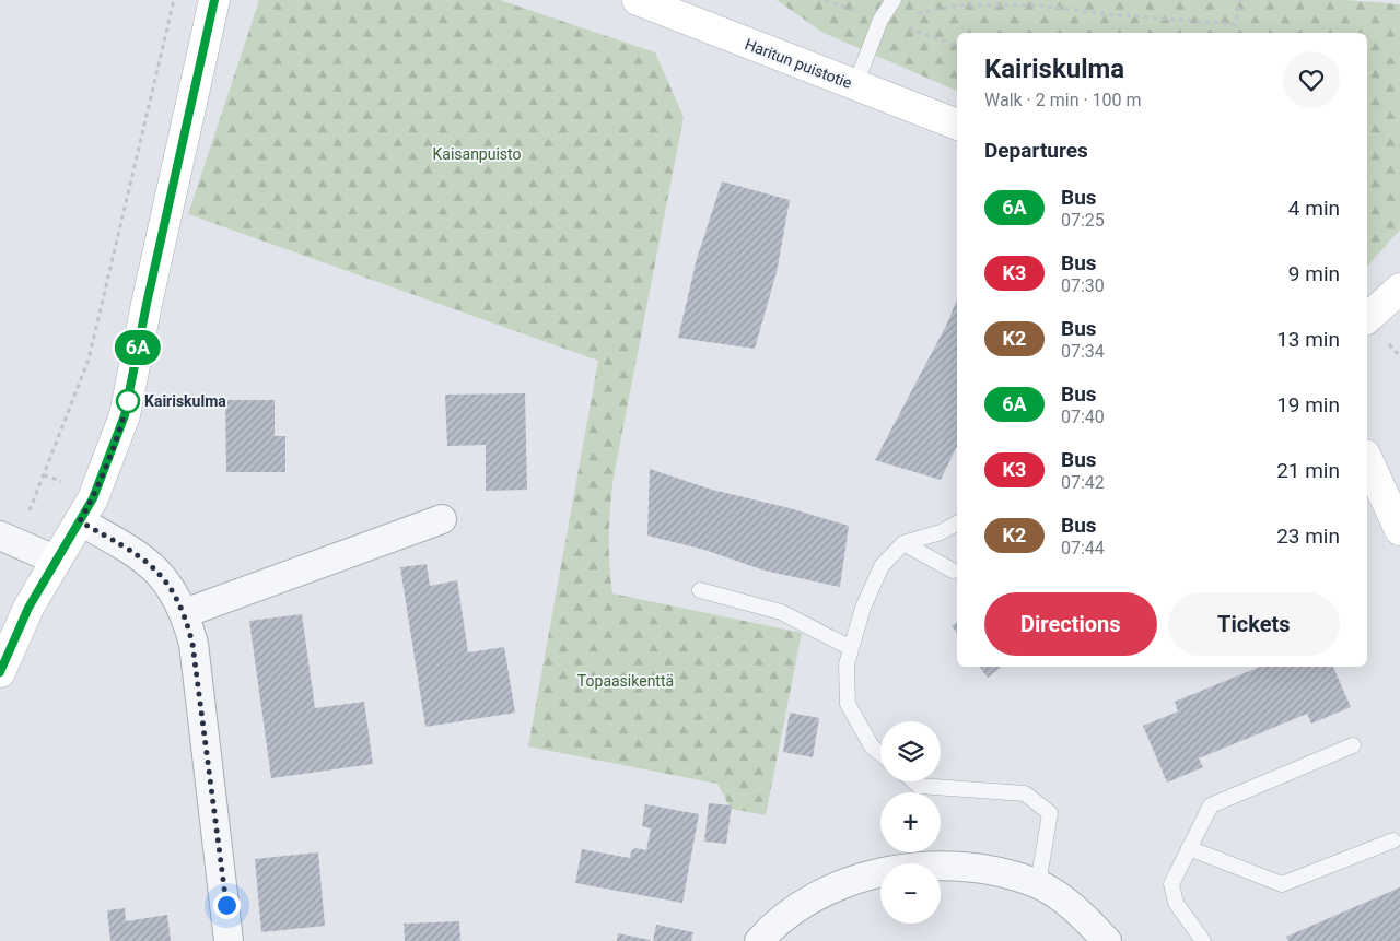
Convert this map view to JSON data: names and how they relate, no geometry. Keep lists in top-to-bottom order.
{
  "streets": {
    "street": ["Haritun puistotie"]
  },
  "parks": ["Kaisanpuisto", "Topaasikenttä"],
  "places": ["Kairiskulma"],
  "lines": ["bus line 6A"],
  "page": {
    "on_map": "6A",
    "heading": [
      ["Kairiskulma", "Walk · 2 min · 100 m"],
      "Departures"
    ],
    "list": [
      {
        "mark": "6A",
        "name": "Bus",
        "note": "07:25",
        "value": "4 min"
      },
      {
        "mark": "K3",
        "name": "Bus",
        "note": "07:30",
        "value": "9 min"
      },
      {
        "mark": "K2",
        "name": "Bus",
        "note": "07:34",
        "value": "13 min"
      },
      {
        "mark": "6A",
        "name": "Bus",
        "note": "07:40",
        "value": "19 min"
      },
      {
        "mark": "K3",
        "name": "Bus",
        "note": "07:42",
        "value": "21 min"
      },
      {
        "mark": "K2",
        "name": "Bus",
        "note": "07:44",
        "value": "23 min"
      }
    ],
    "buttons": ["Directions", "Tickets"],
    "map_buttons": ["+", "−"]
  }
}
